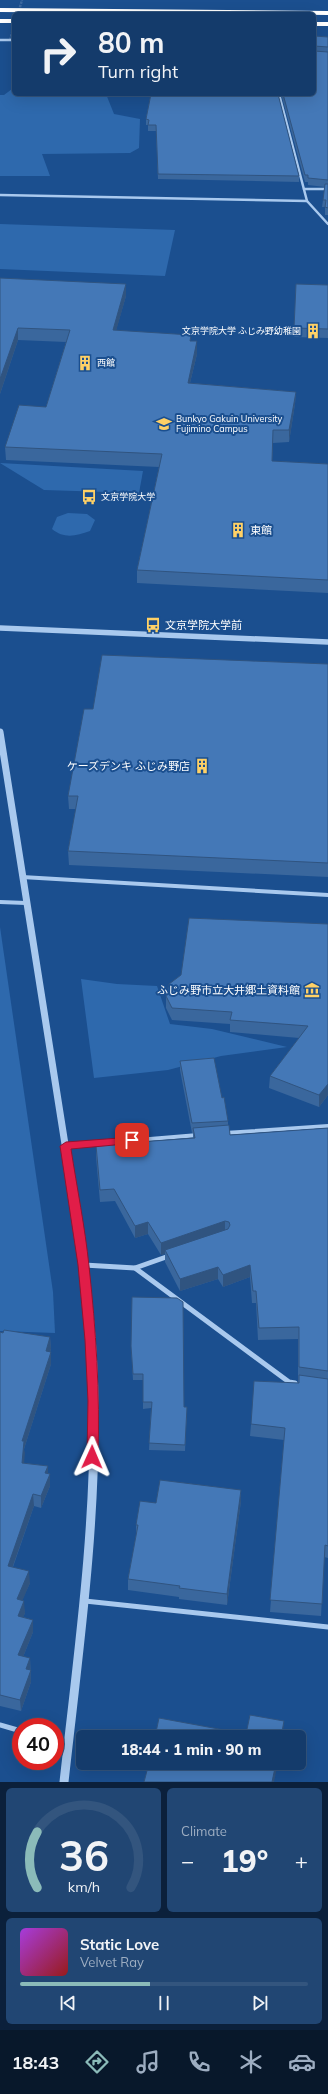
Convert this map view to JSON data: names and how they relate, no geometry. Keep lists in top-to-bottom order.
{
  "places": {
    "building": [
      "文京学院大学 ふじみ野幼稚園",
      "西館",
      "東館",
      "ケーズデンキ ふじみ野店"
    ],
    "school or university": ["Bunkyo Gakuin University Fujimino Campus"],
    "bus stop": ["文京学院大学", "文京学院大学前"],
    "museum": ["ふじみ野市立大井郷土資料館"]
  },
  "page": {
    "turn": ["80 m", "Turn right"],
    "limit": "40",
    "trip": "18:44 · 1 min · 90 m",
    "tile": "Climate",
    "heat": ["−", "19°", "+"],
    "song": ["Static Love", "Velvet Ray"],
    "tabs": "18:43",
    "gauge": ["36", "km/h"]
  }
}
